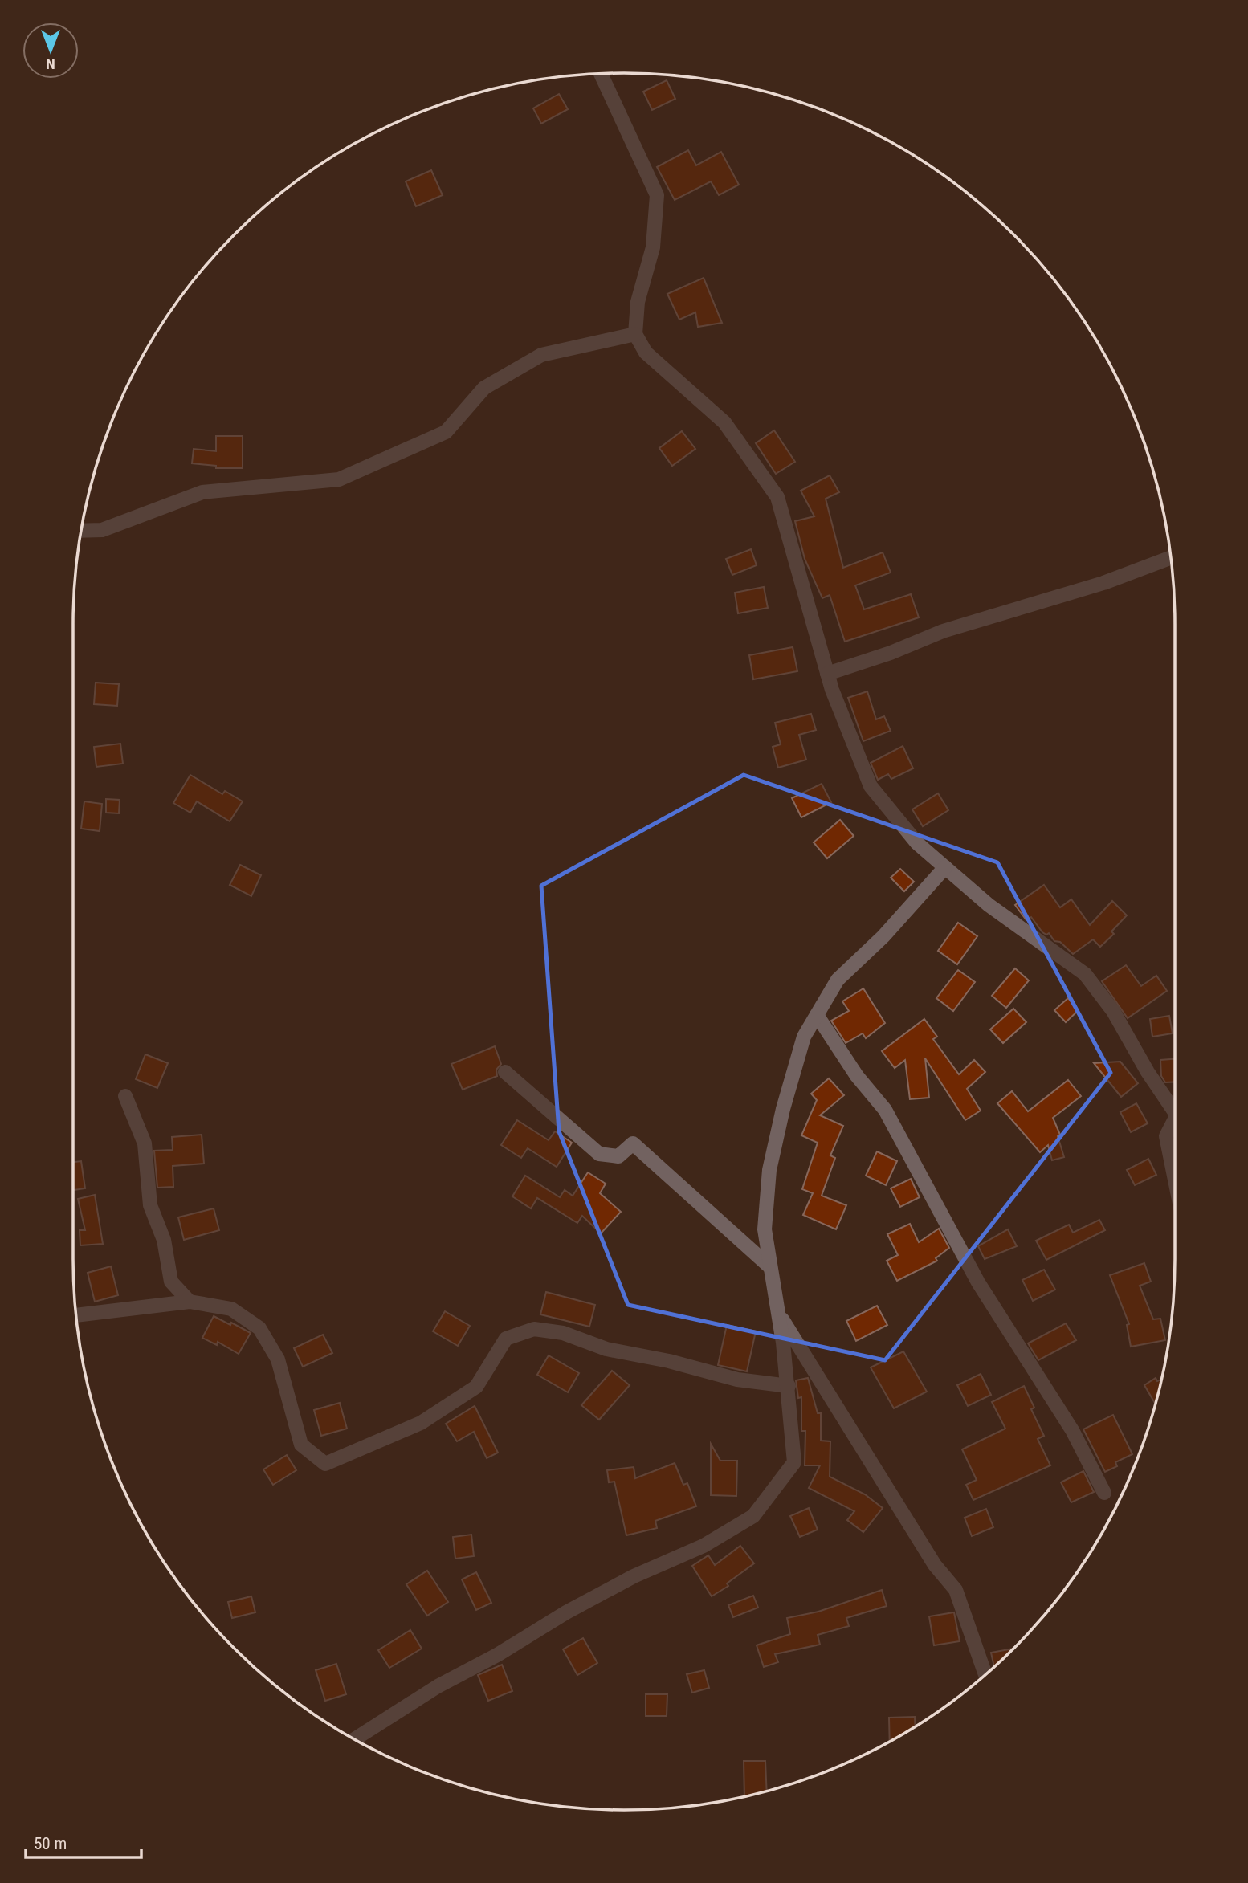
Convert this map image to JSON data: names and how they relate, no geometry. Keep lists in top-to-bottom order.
{
  "scale_bar": "50 m",
  "north": "bottom"
}
